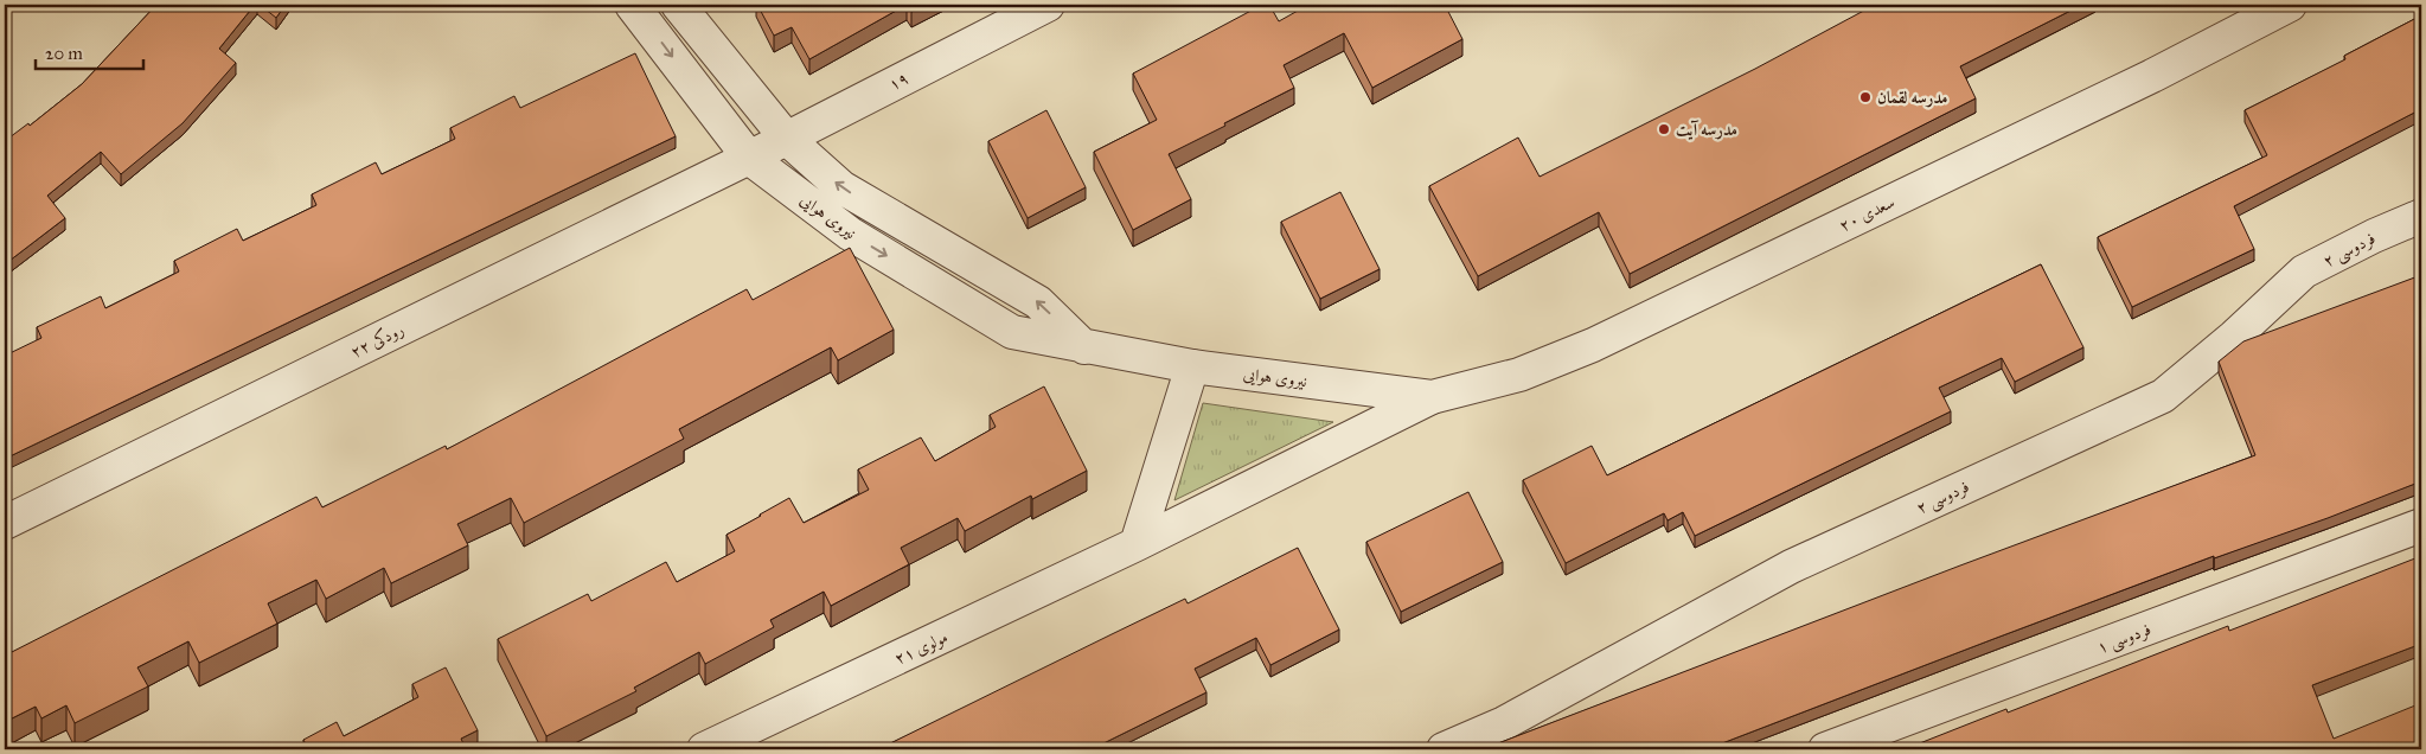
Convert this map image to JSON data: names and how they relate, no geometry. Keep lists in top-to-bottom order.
{
  "streets": {
    "street": [
      "۱۹",
      "سعدی ۲۰",
      "نیروی هوایی",
      "فردوسی ۲",
      "رودکی ۲۲",
      "فردوسی ۱",
      "مولوی ۲۱"
    ]
  },
  "crossings": [
    ["۱۹", "نیروی هوایی"],
    ["۱۹", "رودکی ۲۲"],
    ["سعدی ۲۰", "نیروی هوایی"],
    ["سعدی ۲۰", "مولوی ۲۱"],
    ["نیروی هوایی", "رودکی ۲۲"],
    ["نیروی هوایی", "مولوی ۲۱"]
  ],
  "places": ["مدرسه لقمان", "مدرسه آیت"],
  "scale_bar": "20 m"
}
